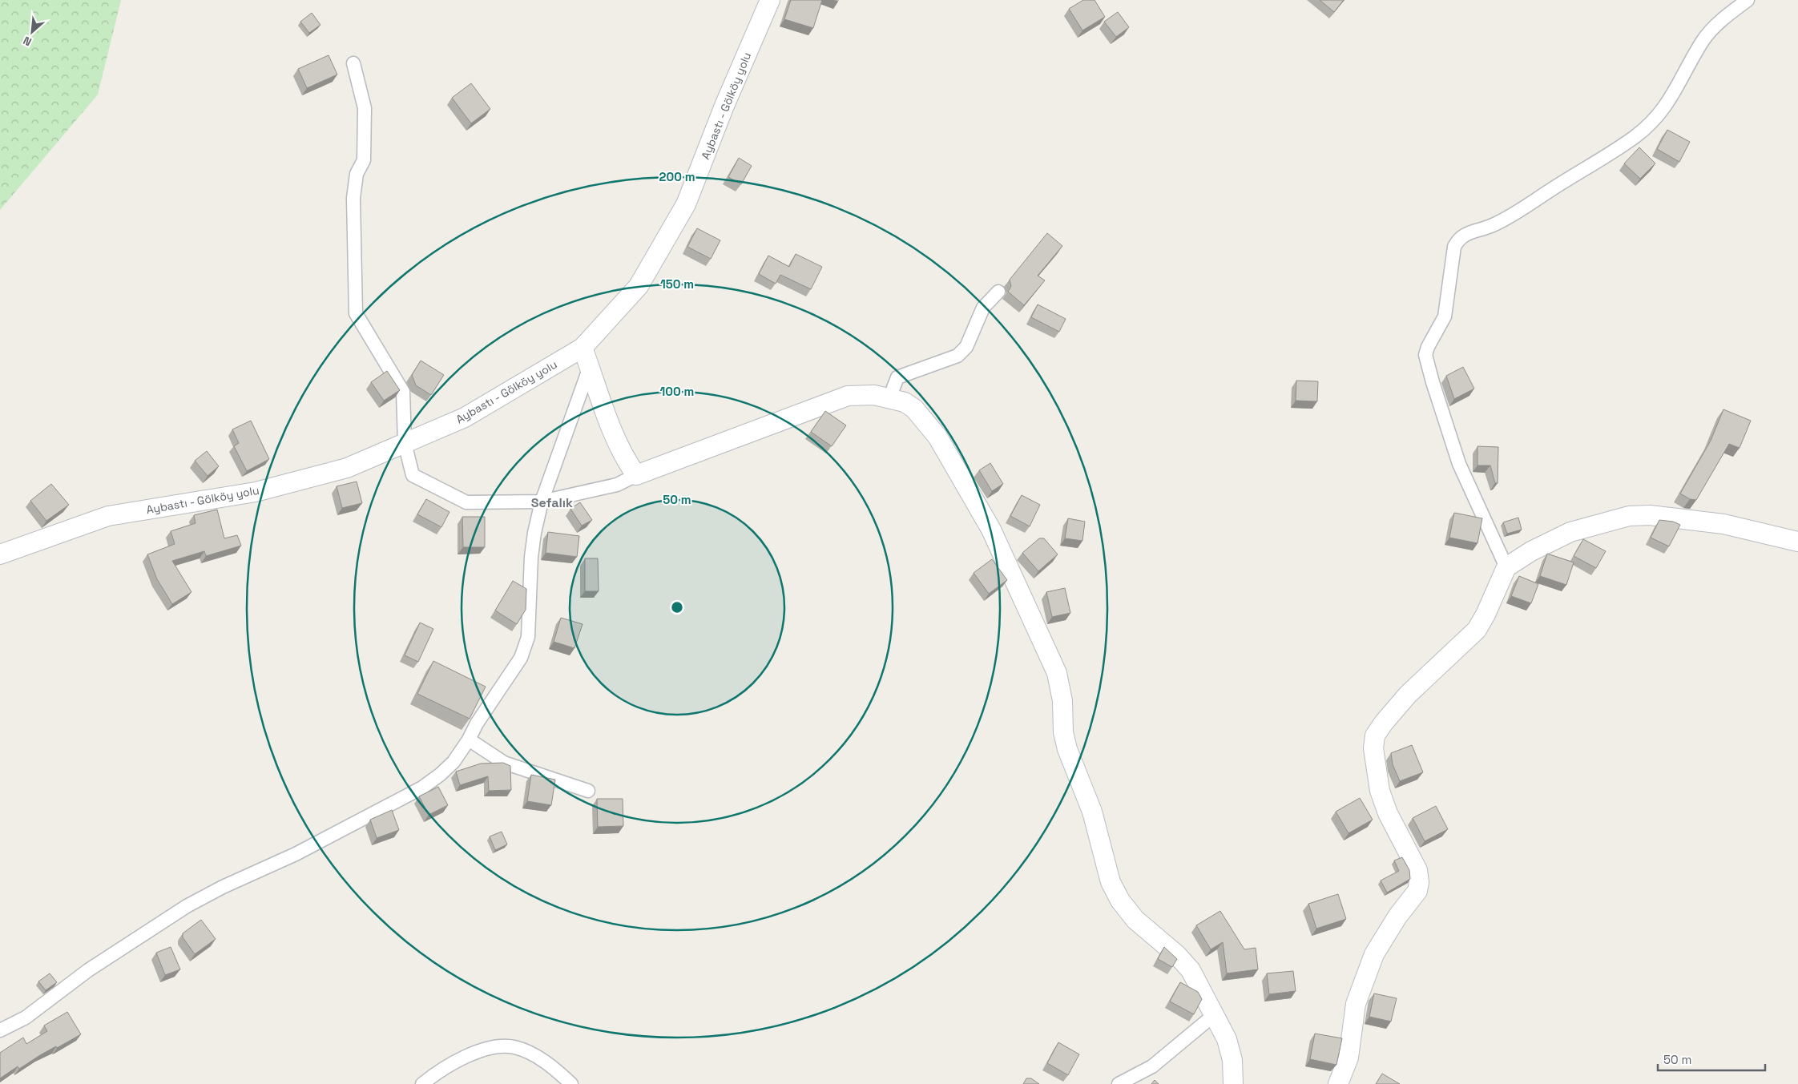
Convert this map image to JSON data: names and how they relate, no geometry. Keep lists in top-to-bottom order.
{
  "streets": {
    "street": ["Aybastı - Gölköy yolu"]
  },
  "districts": ["Sefalık"],
  "scale_bar": "50 m",
  "north": "bottom left",
  "rings": [
    "200 m",
    "150 m",
    "100 m",
    "50 m"
  ]
}
